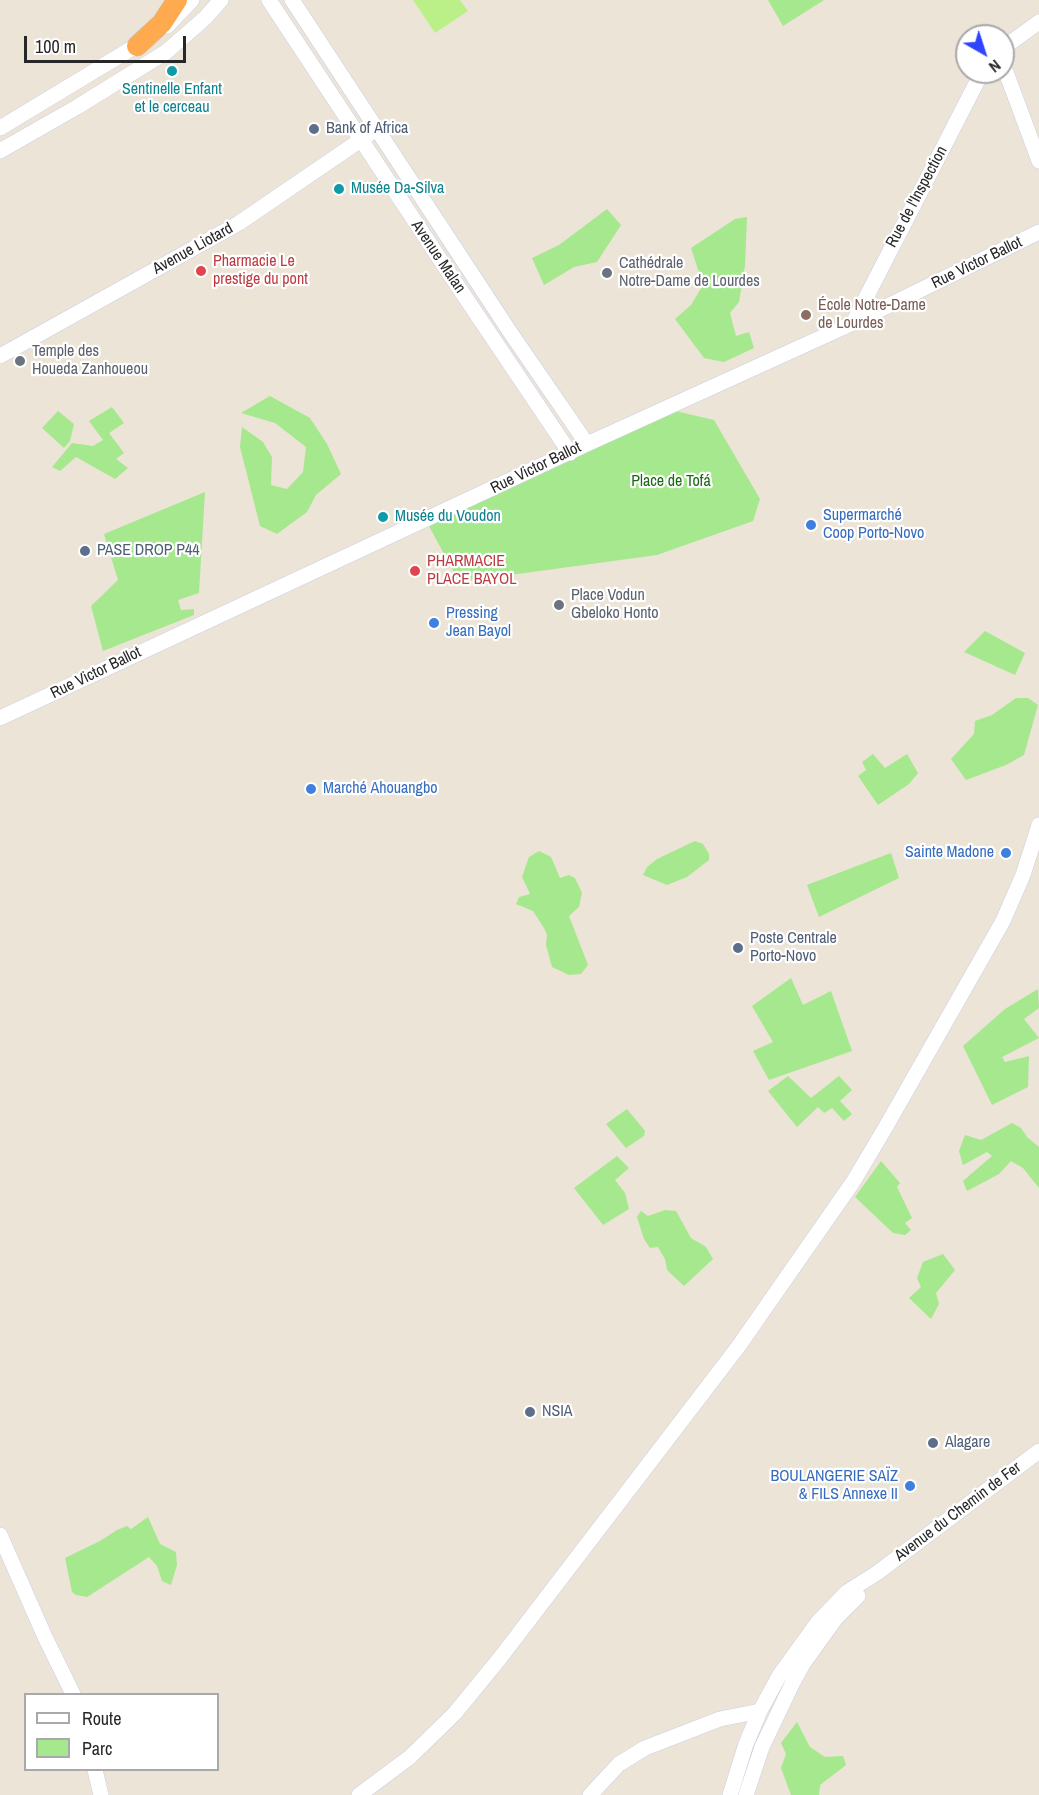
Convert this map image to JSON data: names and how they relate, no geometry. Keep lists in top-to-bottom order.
{
  "streets": {
    "main road": [
      "Rue de l'Inspection",
      "Avenue Liotard",
      "Avenue Malan",
      "Rue Victor Ballot",
      "Avenue du Chemin de Fer"
    ]
  },
  "crossings": [
    ["Rue de l'Inspection", "Rue Victor Ballot"],
    ["Avenue Liotard", "Avenue Malan"],
    ["Avenue Malan", "Rue Victor Ballot"]
  ],
  "parks": ["Place de Tofá"],
  "places": [
    "Sentinelle Enfant et le cerceau",
    "Bank of Africa",
    "Musée Da-Silva",
    "Pharmacie Le prestige du pont",
    "Cathédrale Notre-Dame de Lourdes",
    "École Notre-Dame de Lourdes",
    "Temple des Houeda Zanhoueou",
    "Musée du Voudon",
    "Supermarché Coop Porto-Novo",
    "PASE DROP P44",
    "PHARMACIE PLACE BAYOL",
    "Place Vodun Gbeloko Honto",
    "Pressing Jean Bayol",
    "Marché Ahouangbo",
    "Sainte Madone",
    "Poste Centrale Porto-Novo",
    "NSIA",
    "Alagare",
    "BOULANGERIE SAÏZ & FILS Annexe II"
  ],
  "legend": ["Route", "Parc"],
  "scale_bar": "100 m",
  "north": "bottom right"
}
